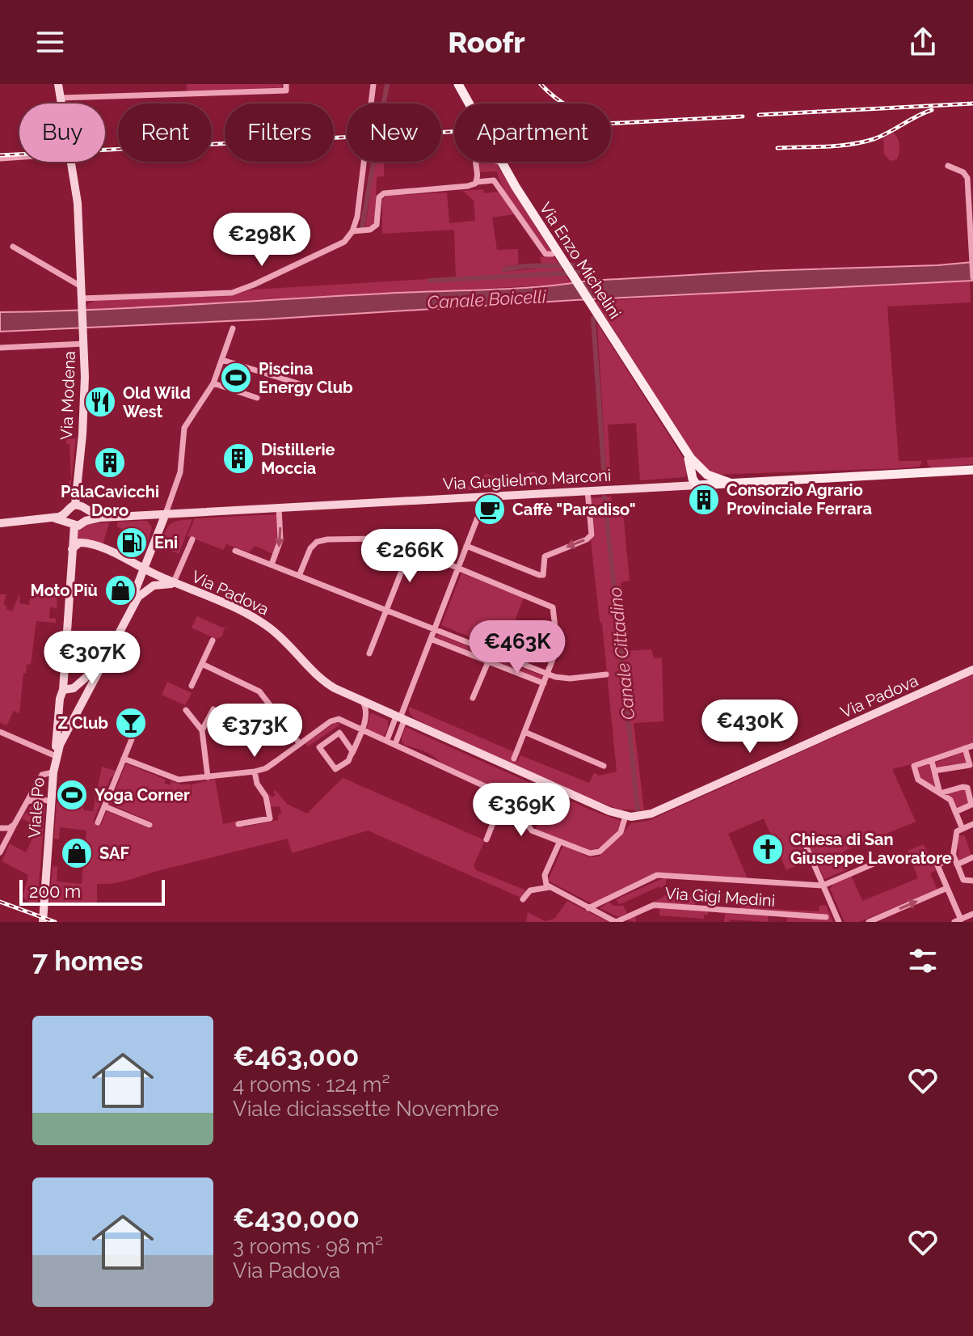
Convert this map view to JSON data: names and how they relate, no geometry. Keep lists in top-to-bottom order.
{
  "streets": {
    "main road": [
      "Via Enzo Michelini",
      "Via Modena",
      "Via Guglielmo Marconi",
      "Via Padova",
      "Viale Po"
    ],
    "street": ["Via Gigi Medini"]
  },
  "crossings": [
    ["Via Enzo Michelini", "Via Guglielmo Marconi"],
    ["Via Padova", "Viale Po"]
  ],
  "water": ["Canale Boicelli", "Canale Cittadino"],
  "places": {
    "sports": ["Piscina Energy Club", "Yoga Corner"],
    "restaurant": ["Old Wild West"],
    "building": ["Distillerie Moccia", "PalaCavicchi Doro", "Consorzio Agrario Provinciale Ferrara"],
    "cafe": ["Caffè \"Paradiso\""],
    "fuel station": ["Eni"],
    "shop": ["Moto Più", "SAF"],
    "bar": ["Z Club"],
    "church": ["Chiesa di San Giuseppe Lavoratore"]
  },
  "scale_bar": "200 m",
  "page": {
    "header": "Roofr",
    "chip": [
      "Buy",
      "Rent",
      "Filters",
      "New",
      "Apartment"
    ],
    "price": [
      "€298K",
      "€266K",
      "€463K",
      "€307K",
      "€430K",
      "€373K",
      "€369K"
    ],
    "scale": "200 m",
    "heading": "7 homes",
    "list": [
      {
        "name": "€463,000",
        "note": "4 rooms · 124 m² · Viale diciassette Novembre"
      },
      {
        "name": "€430,000",
        "note": "3 rooms · 98 m² · Via Padova"
      }
    ]
  }
}
